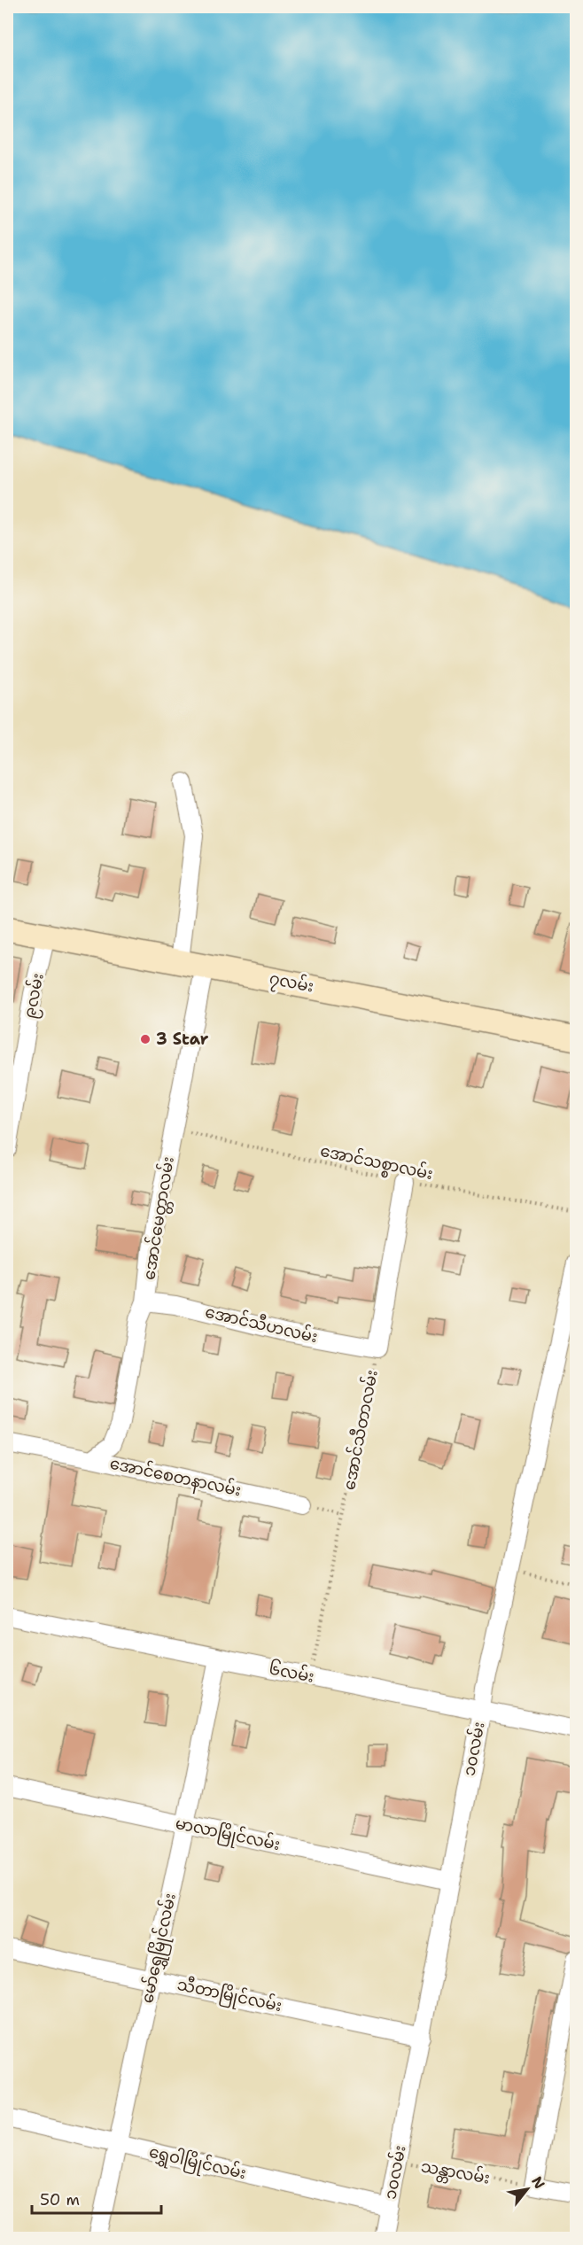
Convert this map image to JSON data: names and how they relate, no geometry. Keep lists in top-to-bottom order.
{
  "streets": {
    "street": [
      "၇လမ်း",
      "၉လမ်း",
      "အောင်မေတ္တာလမ်း",
      "အောင်သီဟလမ်း",
      "အောင်သီတာလမ်း",
      "အောင်စေတနာလမ်း",
      "၆လမ်း",
      "၁၀လမ်း",
      "မာလာမြိုင်လမ်း",
      "မော်ရွှေမြိုင်လမ်း",
      "သီတာမြိုင်လမ်း",
      "ရွှေဝါမြိုင်လမ်း"
    ],
    "path": ["အောင်သစ္စာလမ်း", "သန္တာလမ်း"]
  },
  "crossings": [
    ["၇လမ်း", "၉လမ်း"],
    ["၇လမ်း", "အောင်မေတ္တာလမ်း"],
    ["အောင်သစ္စာလမ်း", "အောင်မေတ္တာလမ်း"],
    ["အောင်သစ္စာလမ်း", "အောင်သီတာလမ်း"],
    ["အောင်မေတ္တာလမ်း", "အောင်သီဟလမ်း"],
    ["အောင်မေတ္တာလမ်း", "အောင်စေတနာလမ်း"],
    ["အောင်သီဟလမ်း", "အောင်သီတာလမ်း"],
    ["အောင်သီတာလမ်း", "၆လမ်း"],
    ["၆လမ်း", "၁၀လမ်း"],
    ["၆လမ်း", "မော်ရွှေမြိုင်လမ်း"],
    ["၁၀လမ်း", "မာလာမြိုင်လမ်း"],
    ["၁၀လမ်း", "သီတာမြိုင်လမ်း"],
    ["၁၀လမ်း", "ရွှေဝါမြိုင်လမ်း"],
    ["၁၀လမ်း", "သန္တာလမ်း"],
    ["မာလာမြိုင်လမ်း", "မော်ရွှေမြိုင်လမ်း"],
    ["မော်ရွှေမြိုင်လမ်း", "သီတာမြိုင်လမ်း"],
    ["မော်ရွှေမြိုင်လမ်း", "ရွှေဝါမြိုင်လမ်း"]
  ],
  "places": ["3 Star"],
  "scale_bar": "50 m",
  "north": "top right"
}
